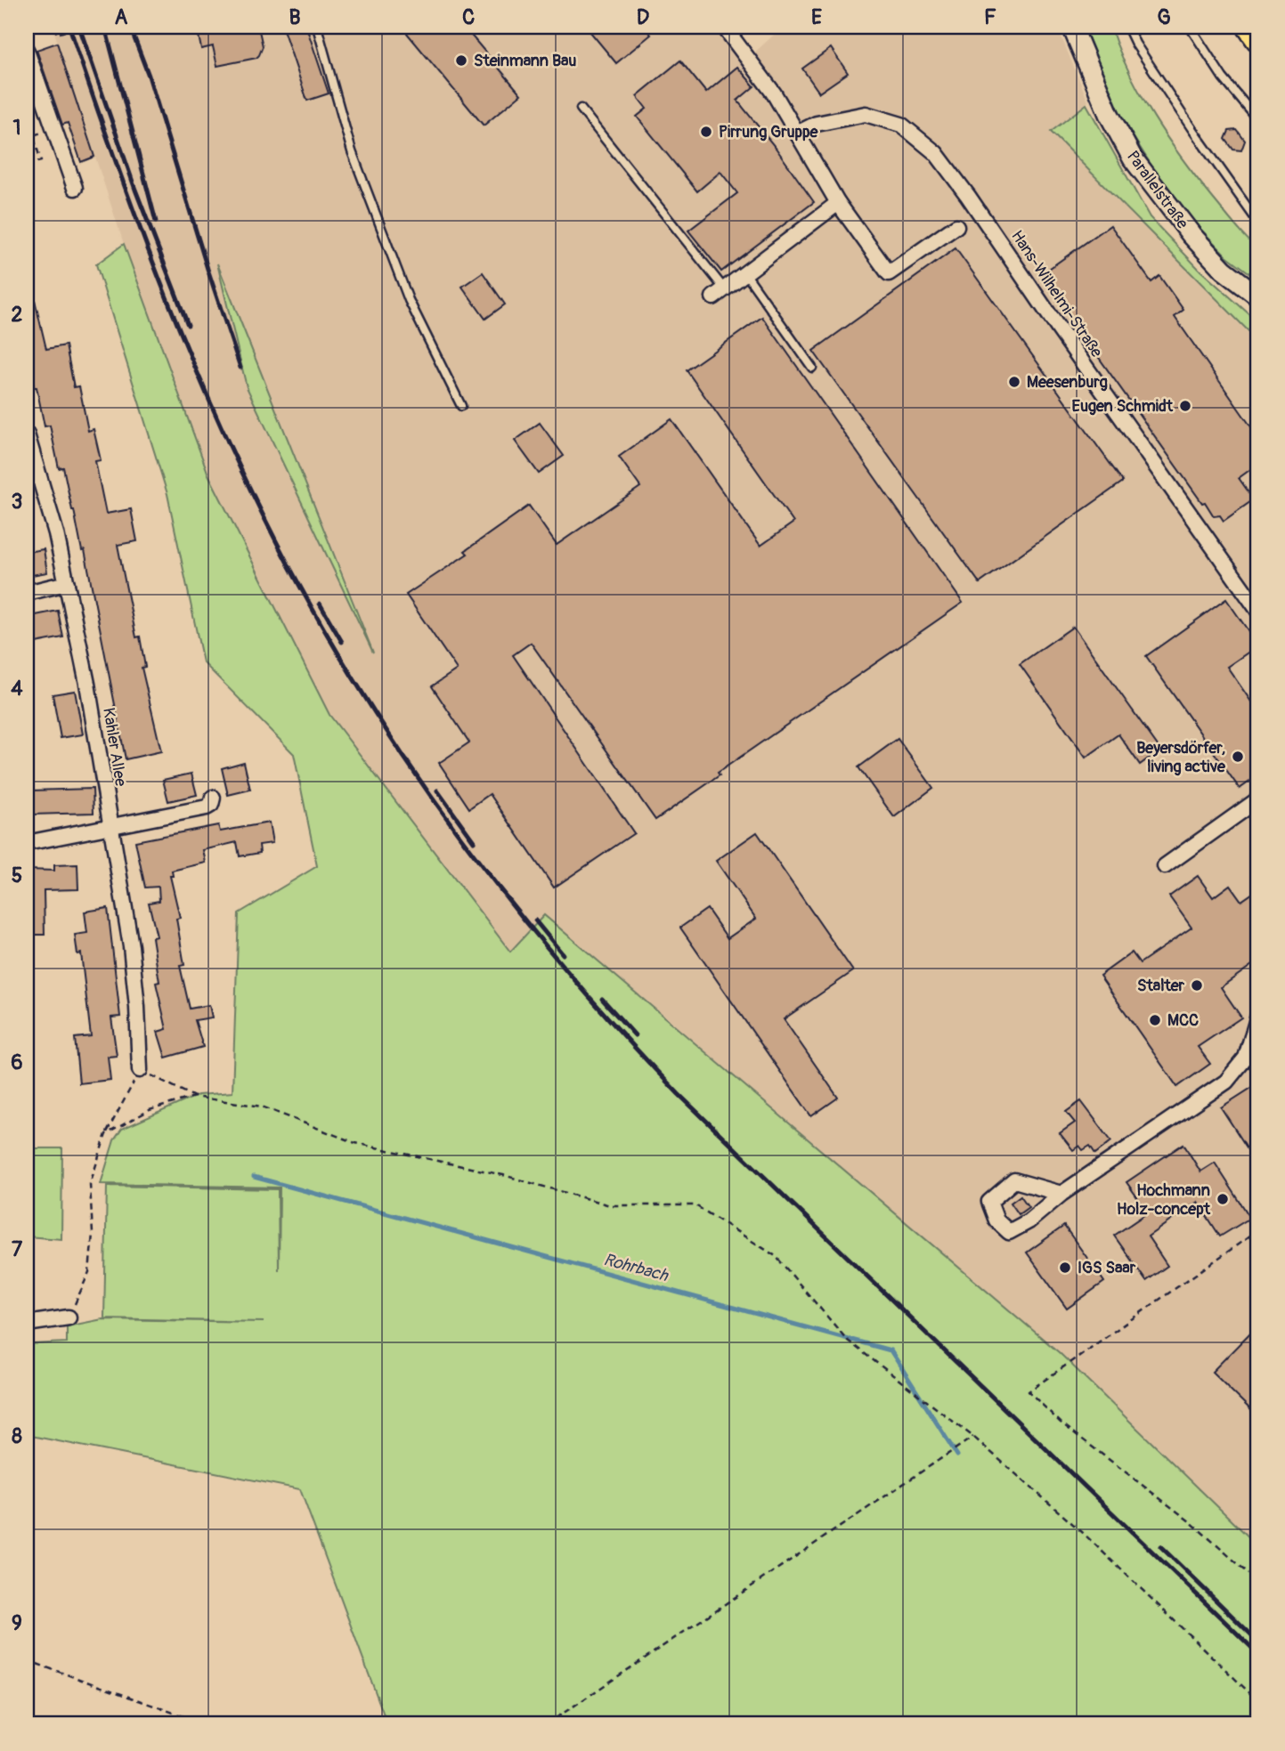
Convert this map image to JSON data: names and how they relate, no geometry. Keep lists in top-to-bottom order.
{
  "streets": {
    "street": ["Parallelstraße", "Hans-Wilhelmi-Straße", "Kahler Allee"]
  },
  "water": ["Rohrbach"],
  "places": [
    "Steinmann Bau",
    "Pirrung Gruppe",
    "Meesenburg",
    "Eugen Schmidt",
    "Beyersdörfer, living active",
    "Stalter",
    "MCC",
    "Hochmann Holz-concept",
    "IGS Saar"
  ],
  "grid": {
    "columns": [
      "A",
      "B",
      "C",
      "D",
      "E",
      "F",
      "G"
    ],
    "rows": [
      "1",
      "2",
      "3",
      "4",
      "5",
      "6",
      "7",
      "8",
      "9"
    ]
  }
}
